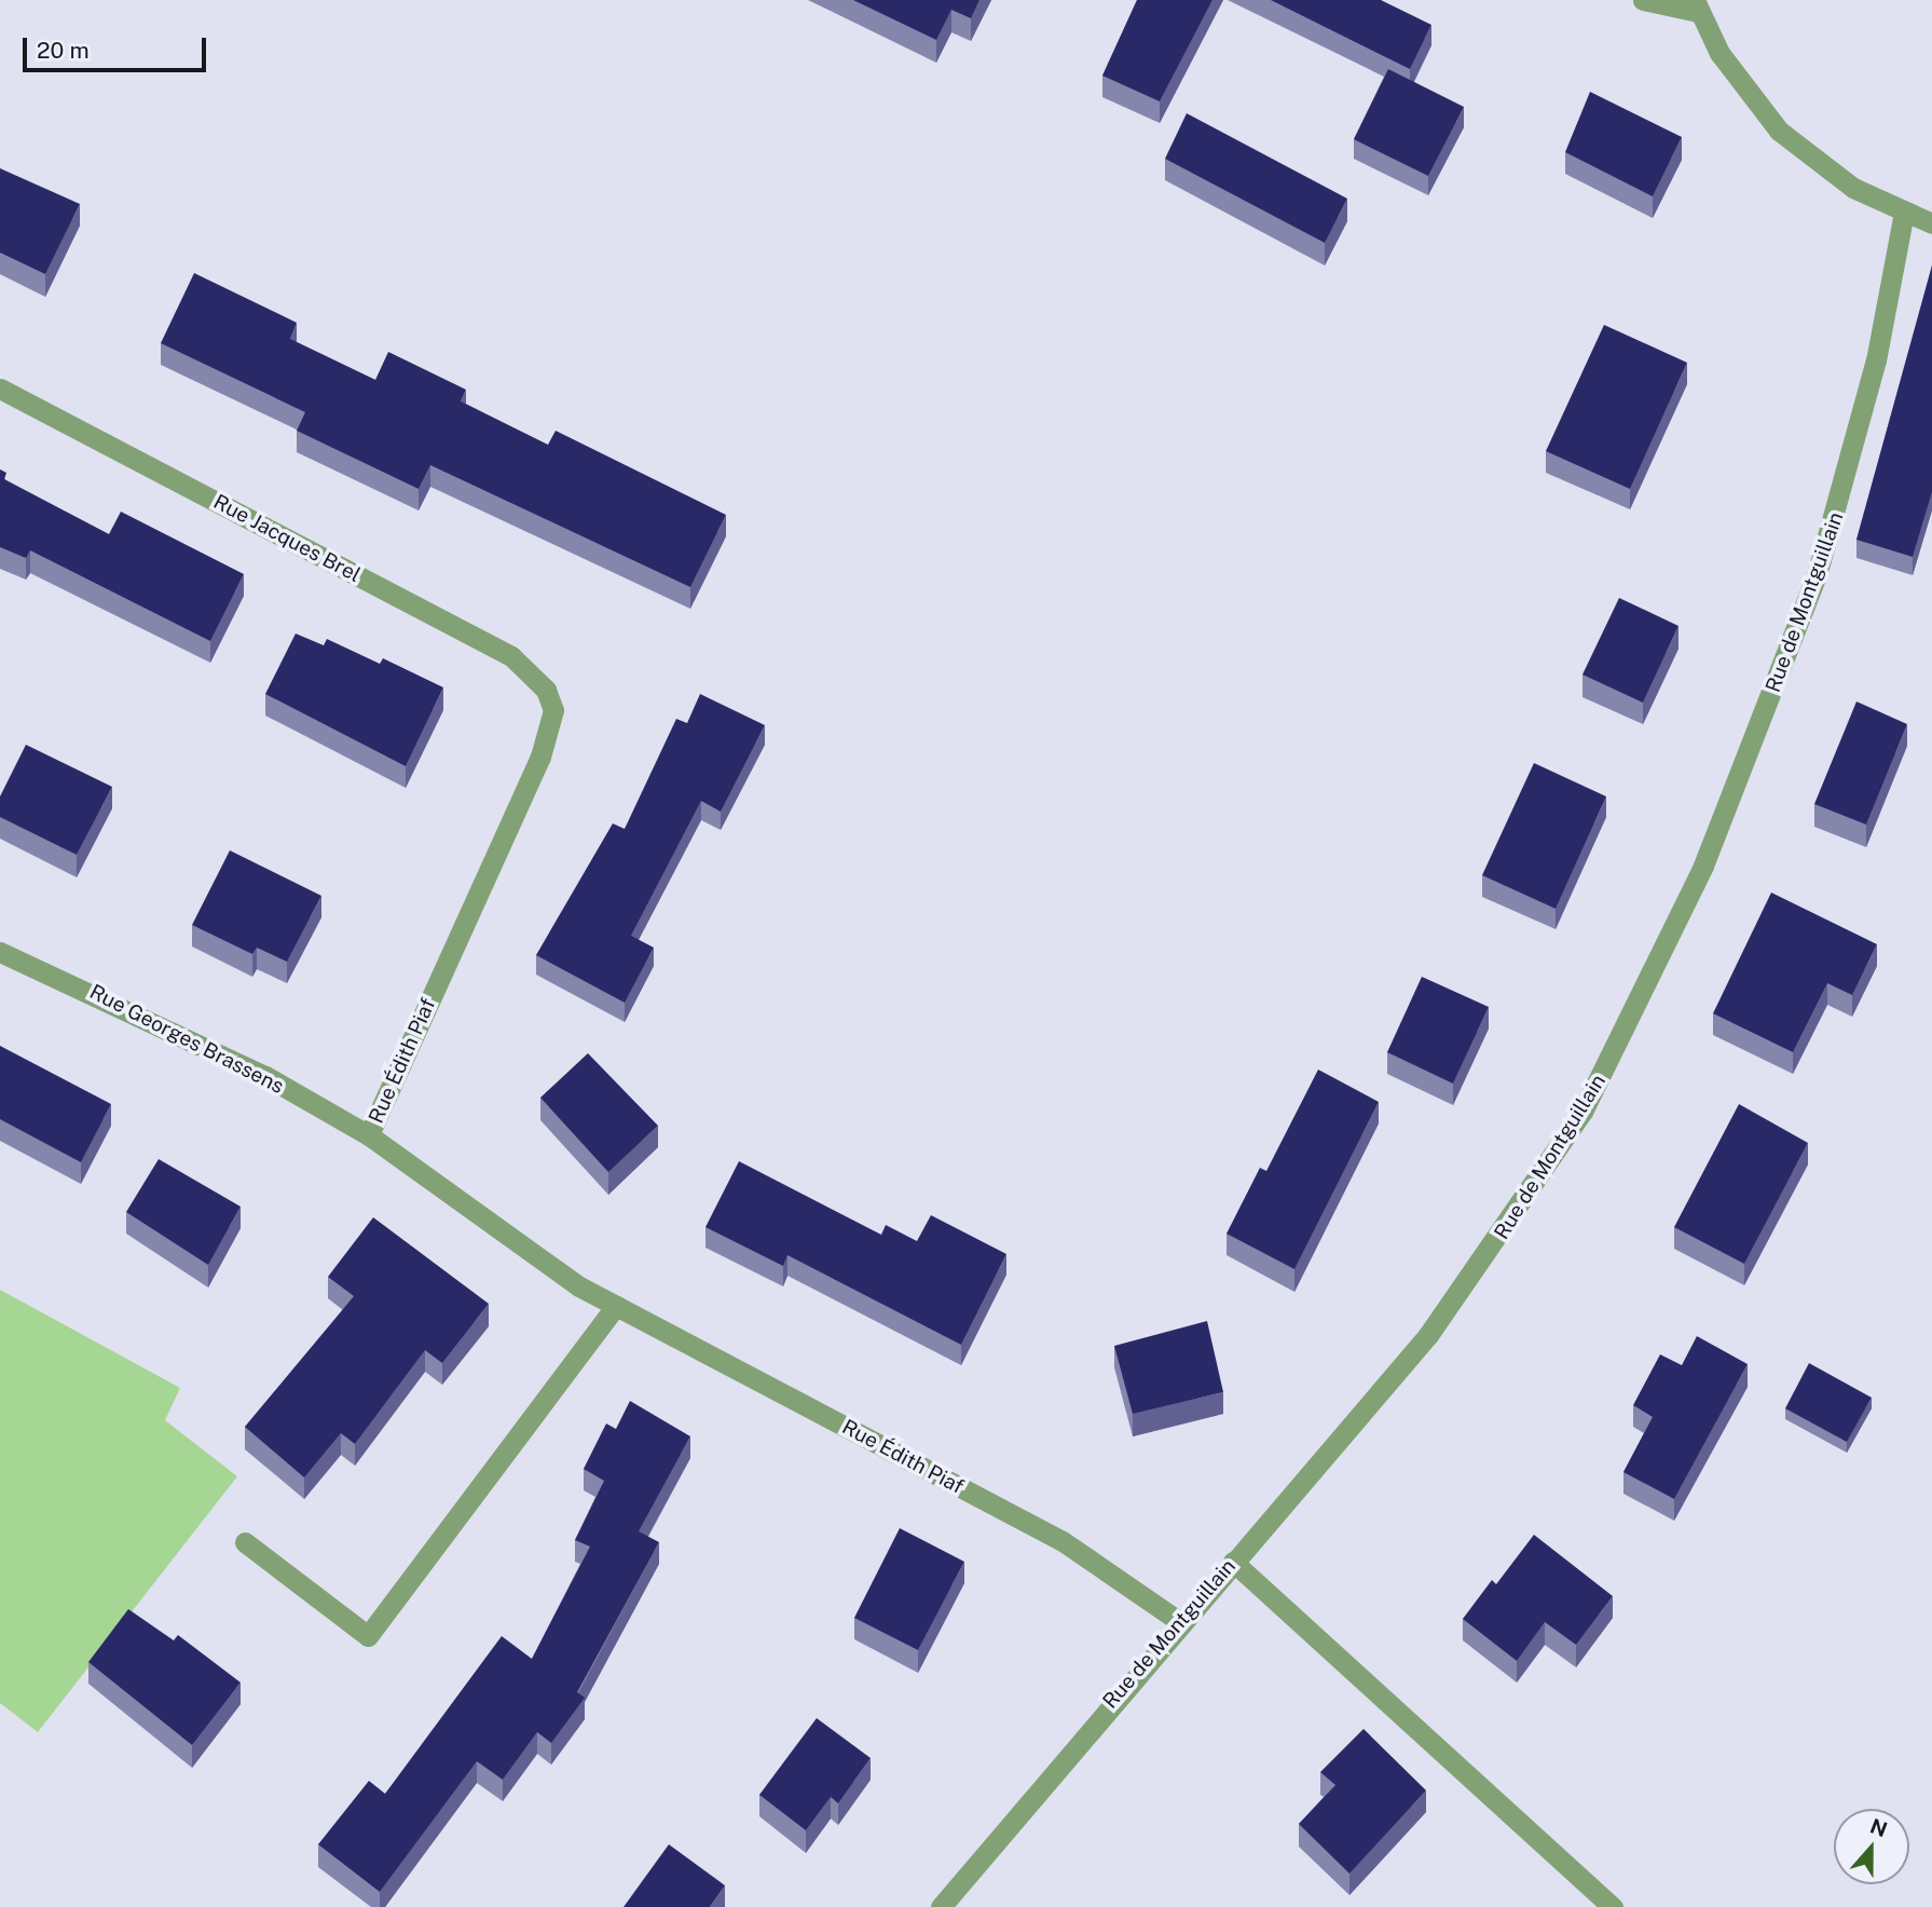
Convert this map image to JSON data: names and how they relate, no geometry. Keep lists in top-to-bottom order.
{
  "streets": {
    "street": [
      "Rue Jacques Brel",
      "Rue de Montguillain",
      "Rue Georges Brassens",
      "Rue Édith Piaf"
    ]
  },
  "crossings": [
    ["Rue Jacques Brel", "Rue Édith Piaf"],
    ["Rue de Montguillain", "Rue Édith Piaf"],
    ["Rue Georges Brassens", "Rue Édith Piaf"]
  ],
  "scale_bar": "20 m",
  "north": "top"
}
